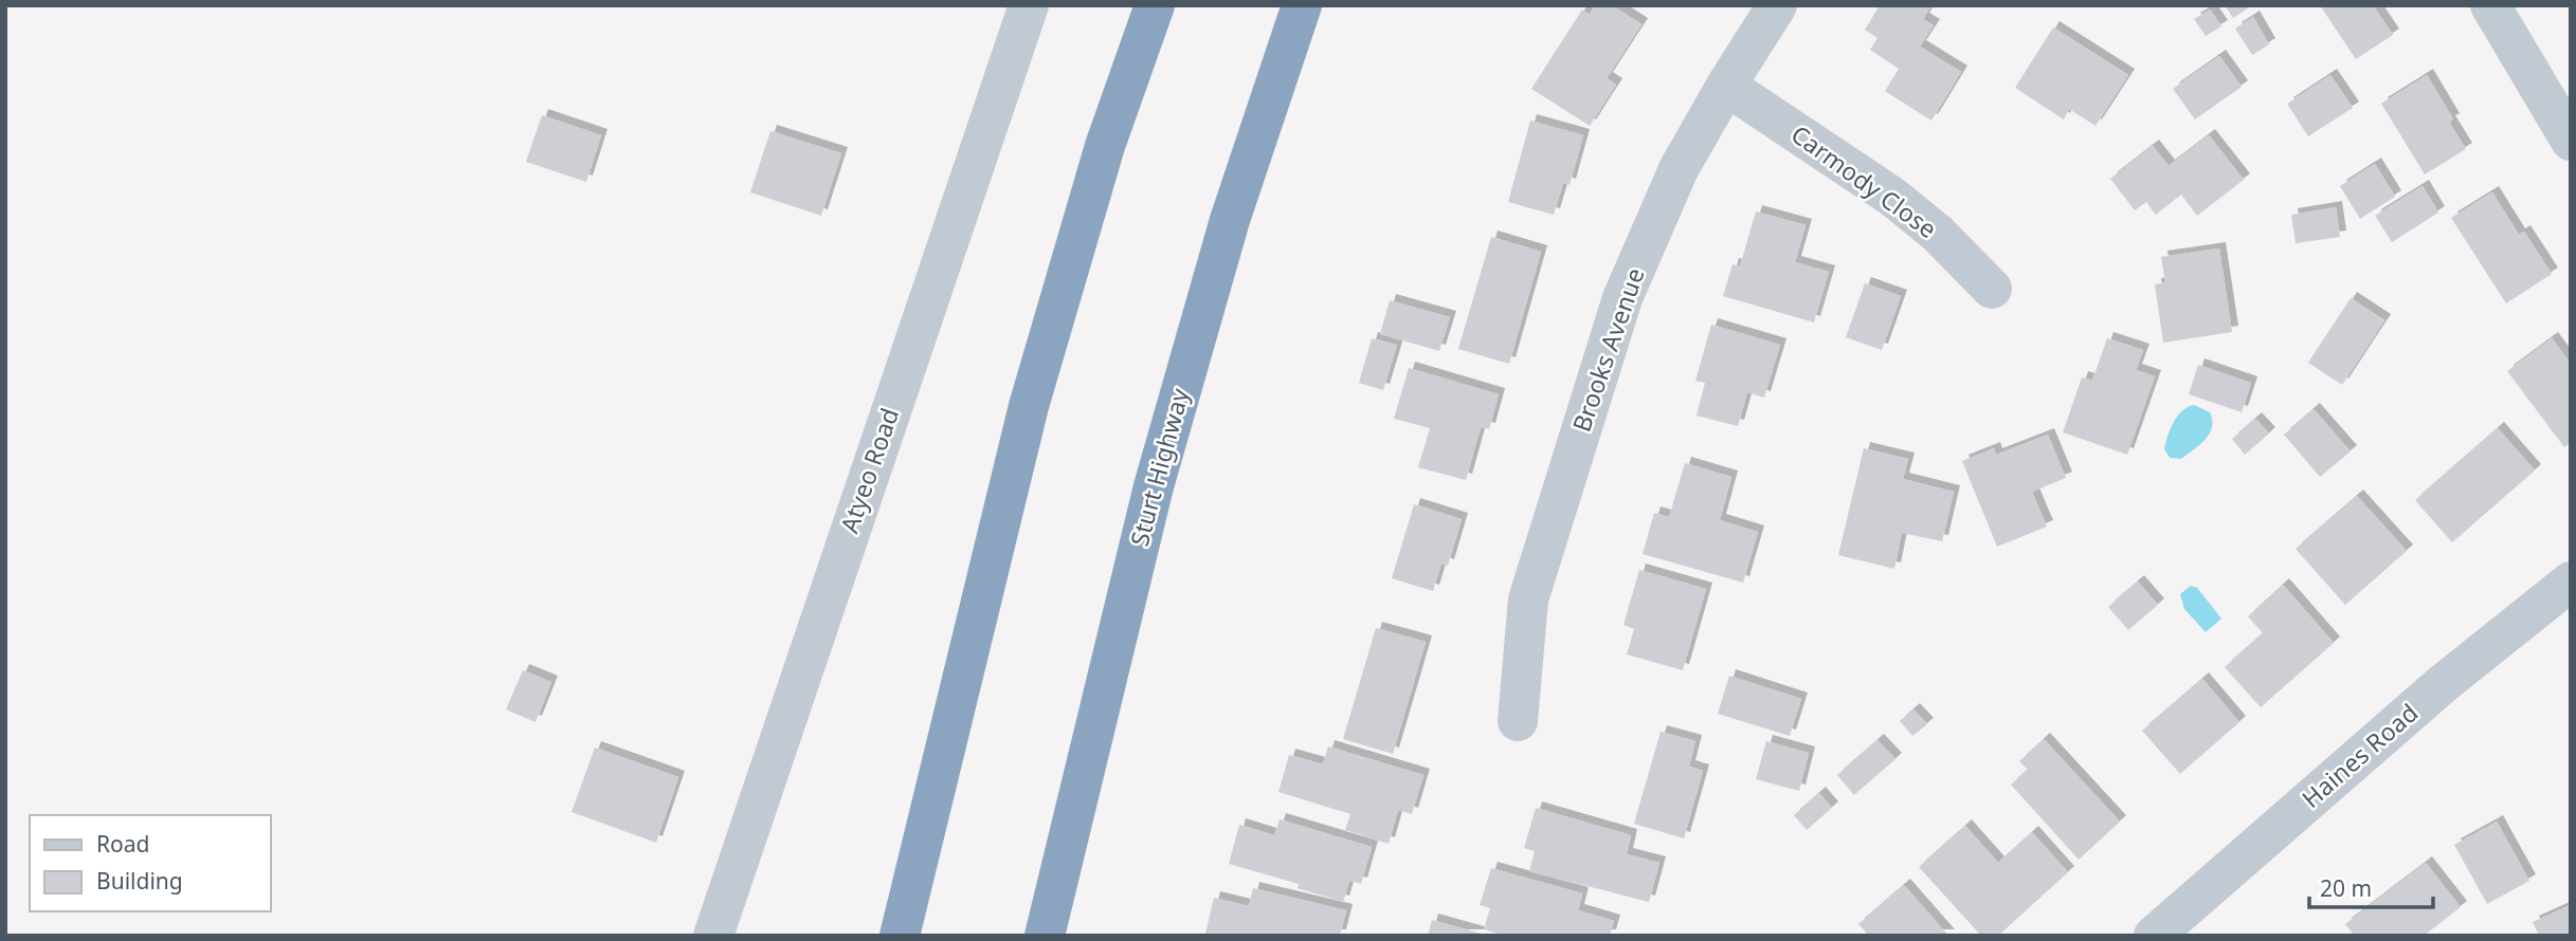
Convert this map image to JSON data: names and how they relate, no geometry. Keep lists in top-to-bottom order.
{
  "streets": {
    "highway": ["Sturt Highway"],
    "street": [
      "Carmody Close",
      "Brooks Avenue",
      "Atyeo Road",
      "Haines Road"
    ]
  },
  "crossings": [
    ["Carmody Close", "Brooks Avenue"]
  ],
  "legend": ["Road", "Building"],
  "scale_bar": "20 m"
}
